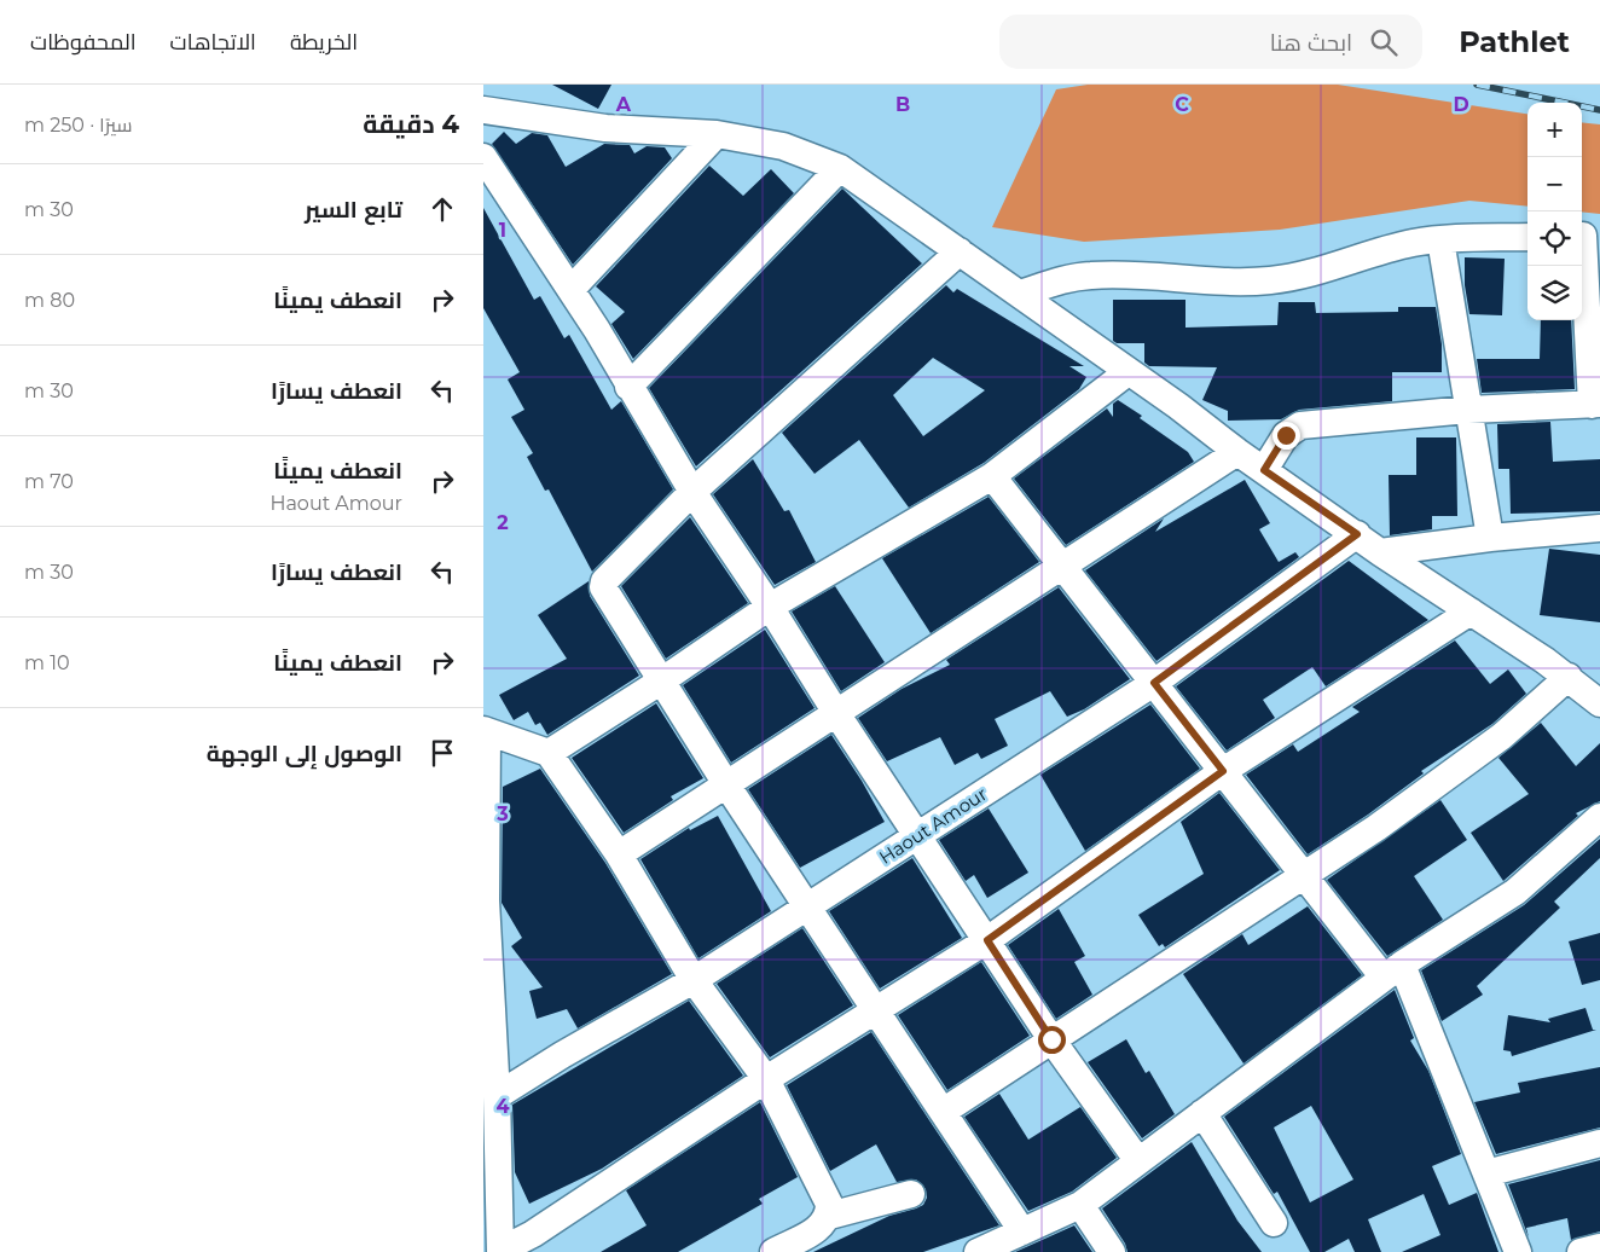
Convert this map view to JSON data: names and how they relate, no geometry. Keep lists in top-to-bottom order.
{
  "streets": {
    "street": ["Haout Amour"]
  },
  "page": {
    "header": "Pathlet",
    "search": "ابحث هنا",
    "nav": ["الخريطة", "الاتجاهات", "المحفوظات"],
    "heading": ["4 دقيقة", "سيرًا · 250 m"],
    "map_buttons": ["+", "−"],
    "list": [
      ["تابع السير", "30 m"],
      ["انعطف يمينًا", "80 m"],
      ["انعطف يسارًا", "30 m"],
      ["انعطف يمينًا", "Haout Amour", "70 m"],
      ["انعطف يسارًا", "30 m"],
      ["انعطف يمينًا", "10 m"],
      "الوصول إلى الوجهة"
    ]
  },
  "grid": {
    "columns": [
      "A",
      "B",
      "C",
      "D"
    ],
    "rows": [
      "1",
      "2",
      "3",
      "4"
    ]
  }
}
